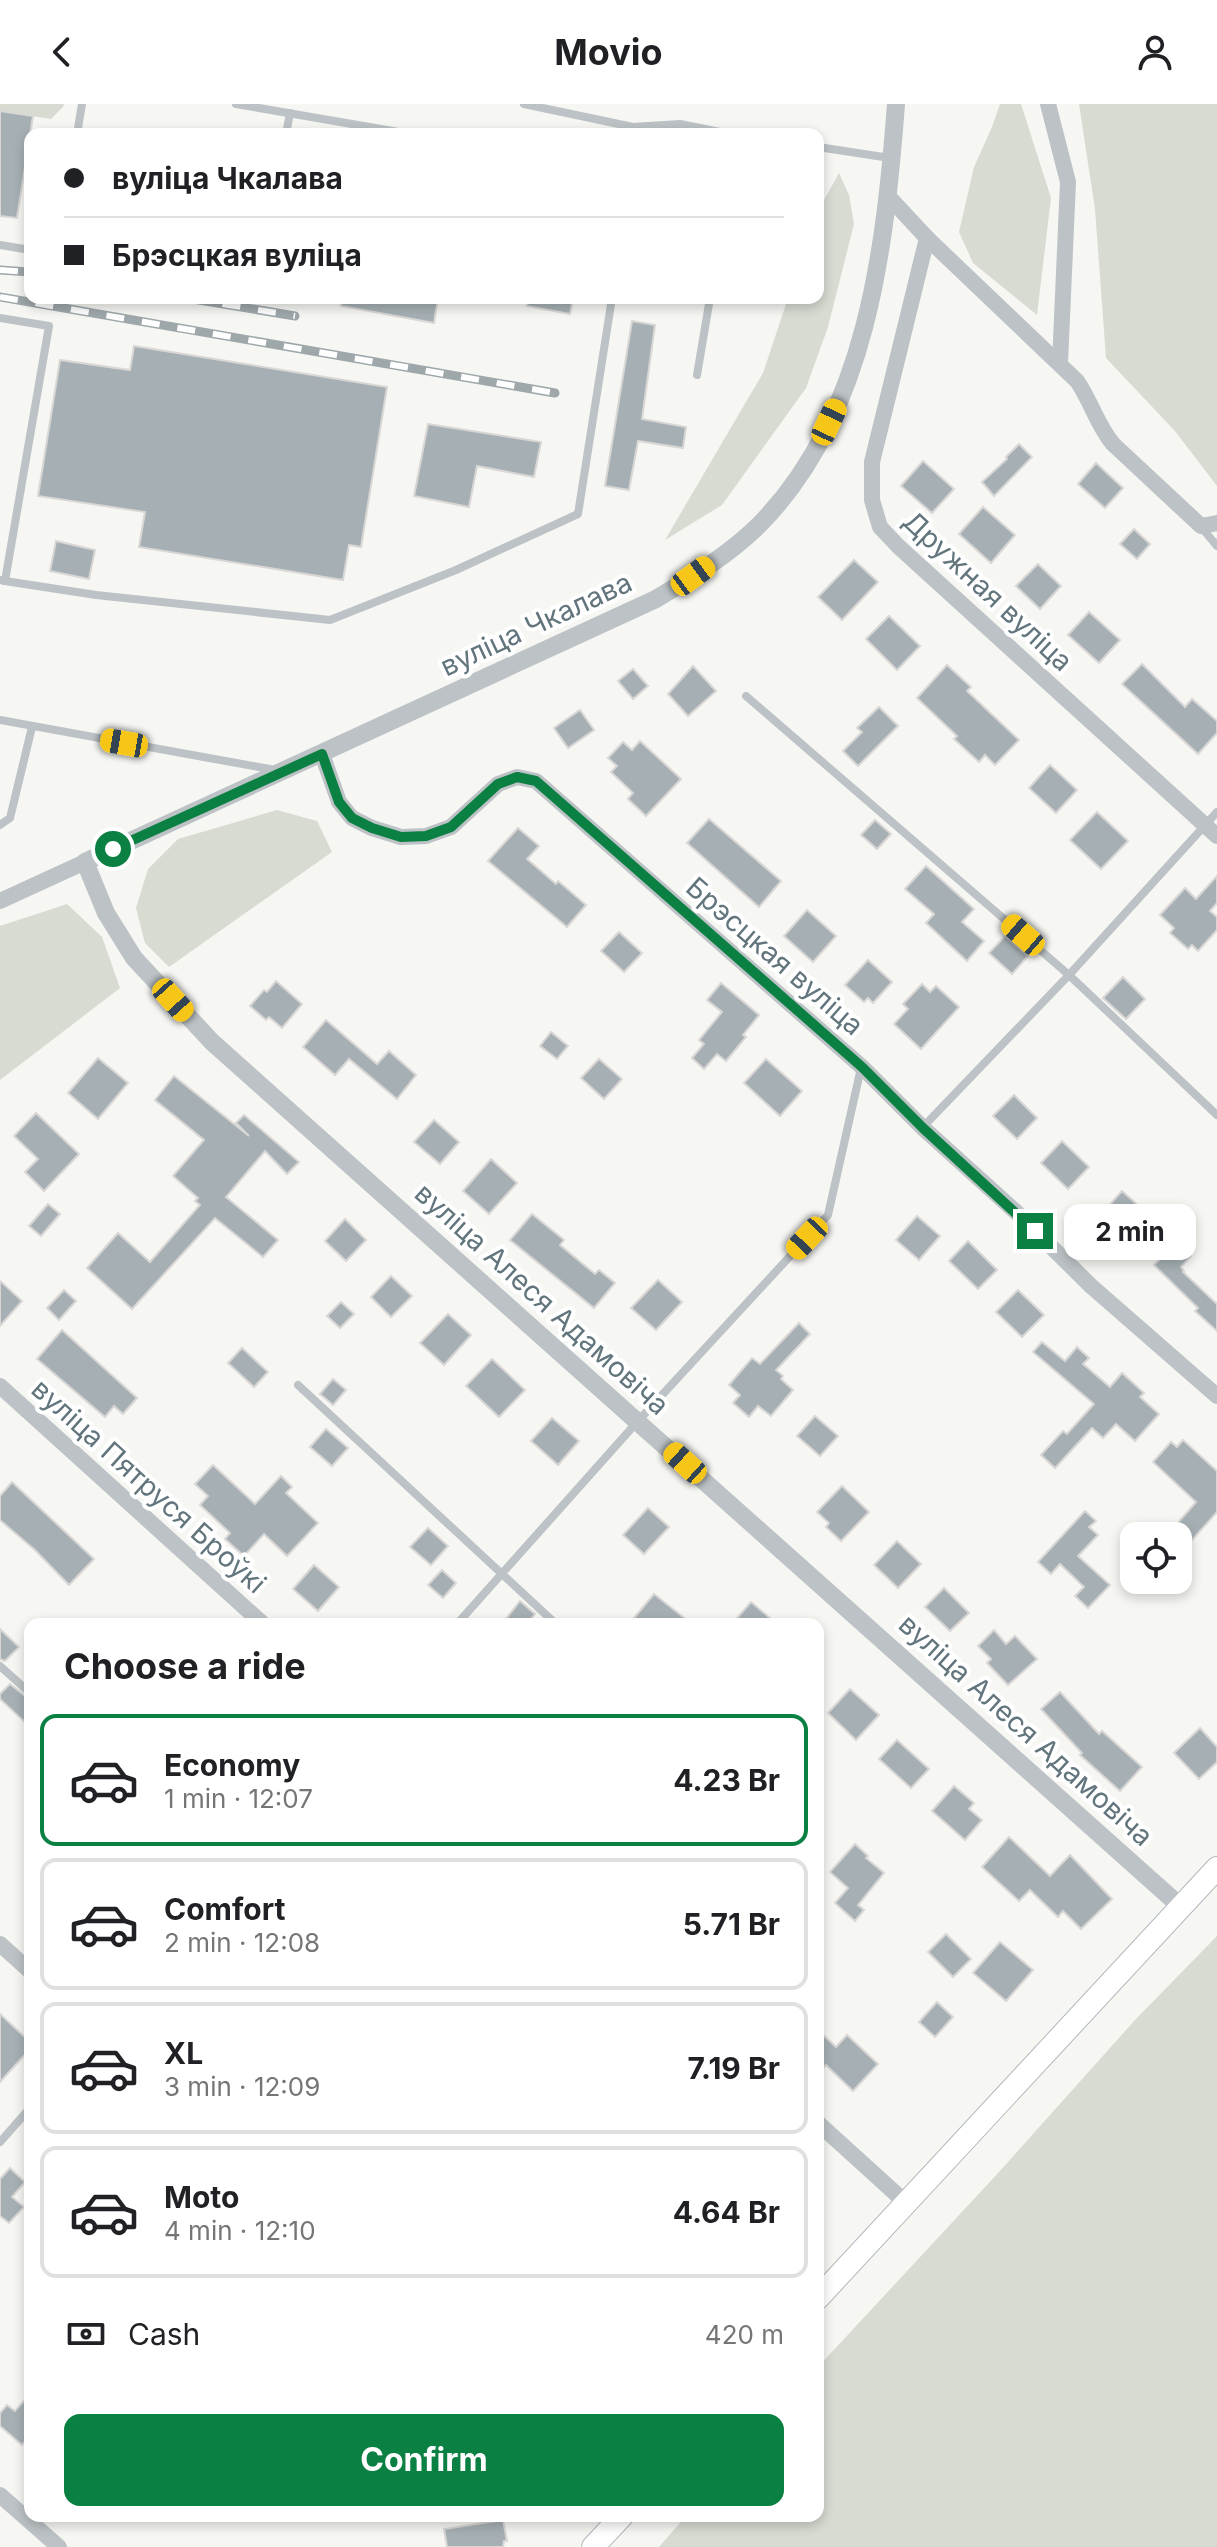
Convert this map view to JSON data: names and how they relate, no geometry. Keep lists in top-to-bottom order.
{
  "streets": {
    "street": [
      "Дружная вуліца",
      "вуліца Чкалава",
      "Брэсцкая вуліца",
      "вуліца Алеся Адамовіча",
      "вуліца Пятруся Броўкі"
    ]
  },
  "crossings": [
    ["вуліца Чкалава", "Брэсцкая вуліца"],
    ["вуліца Чкалава", "вуліца Алеся Адамовіча"]
  ],
  "page": {
    "header": "Movio",
    "banner": ["вуліца Чкалава", "Брэсцкая вуліца"],
    "bubble": "2 min",
    "heading": "Choose a ride",
    "list": [
      {
        "name": "Economy",
        "note": "1 min · 12:07",
        "value": "4.23 Br"
      },
      {
        "name": "Comfort",
        "note": "2 min · 12:08",
        "value": "5.71 Br"
      },
      {
        "name": "XL",
        "note": "3 min · 12:09",
        "value": "7.19 Br"
      },
      {
        "name": "Moto",
        "note": "4 min · 12:10",
        "value": "4.64 Br"
      }
    ],
    "pay": ["Cash", "420 m"],
    "buttons": "Confirm"
  }
}
